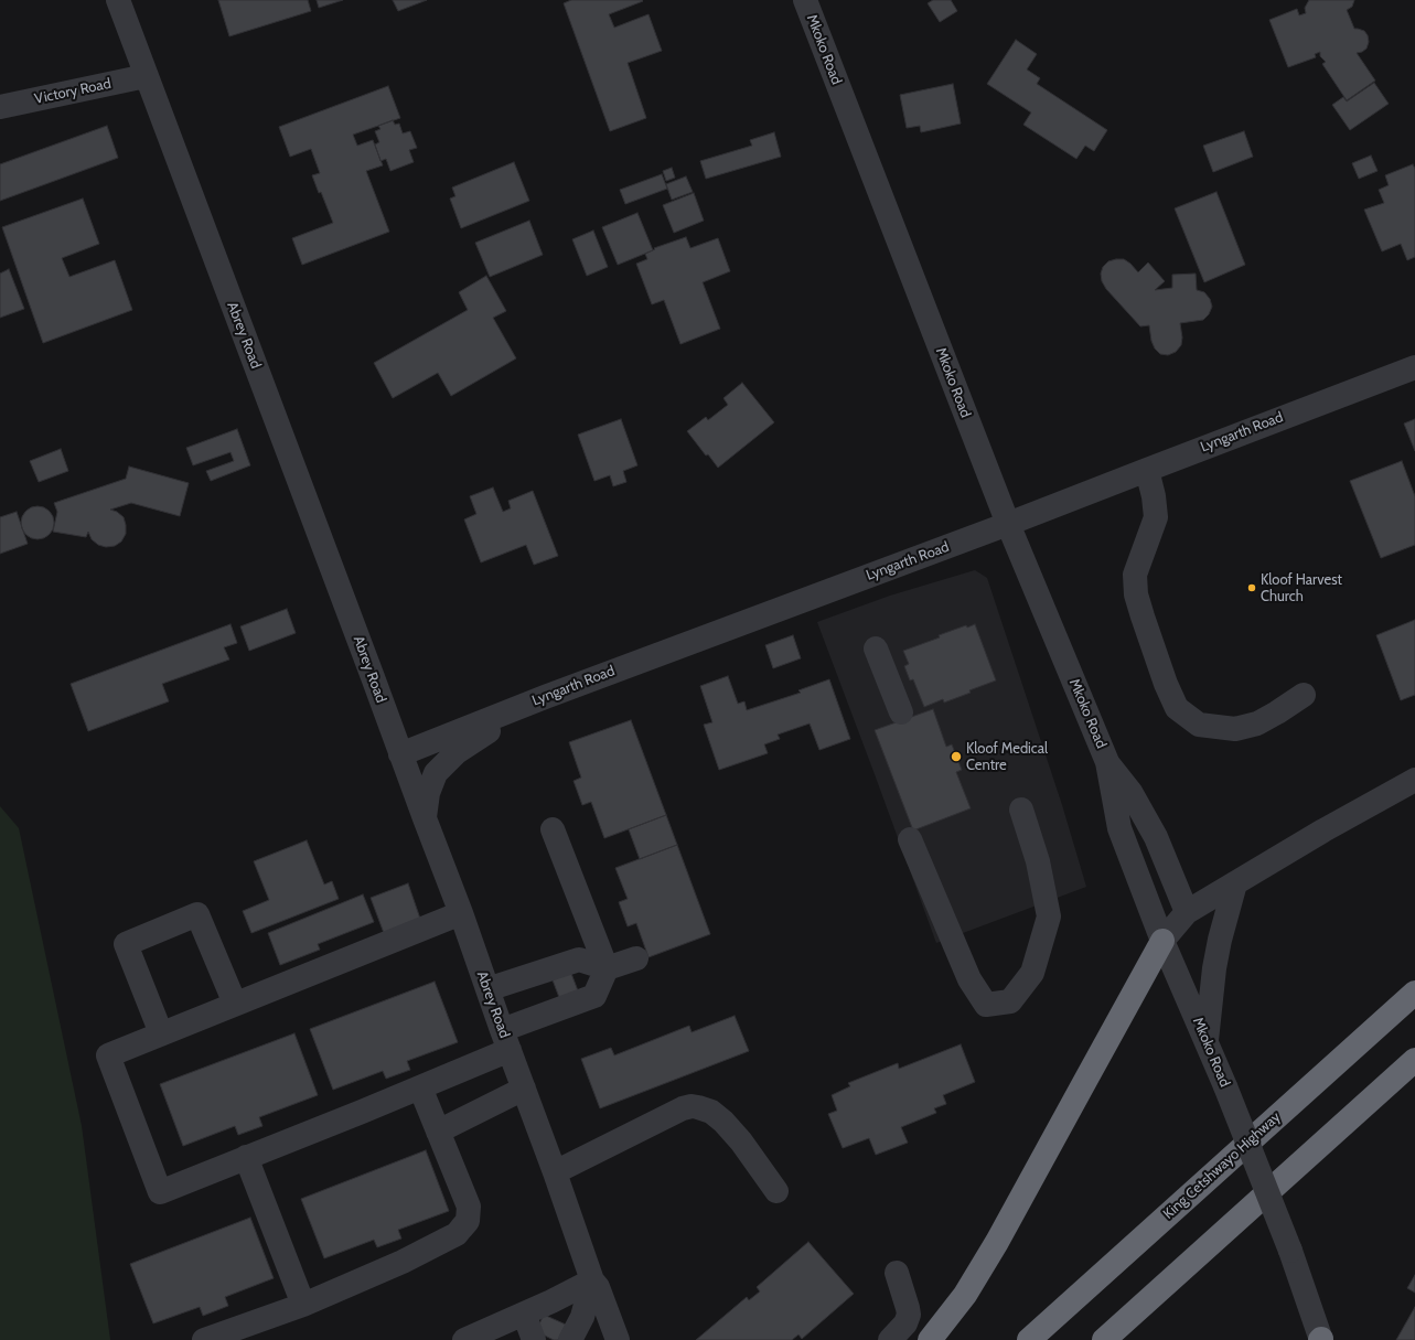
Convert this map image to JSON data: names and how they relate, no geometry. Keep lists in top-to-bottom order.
{
  "streets": {
    "highway": ["King Cetshwayo Highway"],
    "street": [
      "Mkoko Road",
      "Victory Road",
      "Abrey Road",
      "Lyngarth Road"
    ]
  },
  "crossings": [
    ["Mkoko Road", "Lyngarth Road"],
    ["Victory Road", "Abrey Road"],
    ["Abrey Road", "Lyngarth Road"]
  ],
  "places": ["Kloof Harvest Church", "Kloof Medical Centre"]
}
